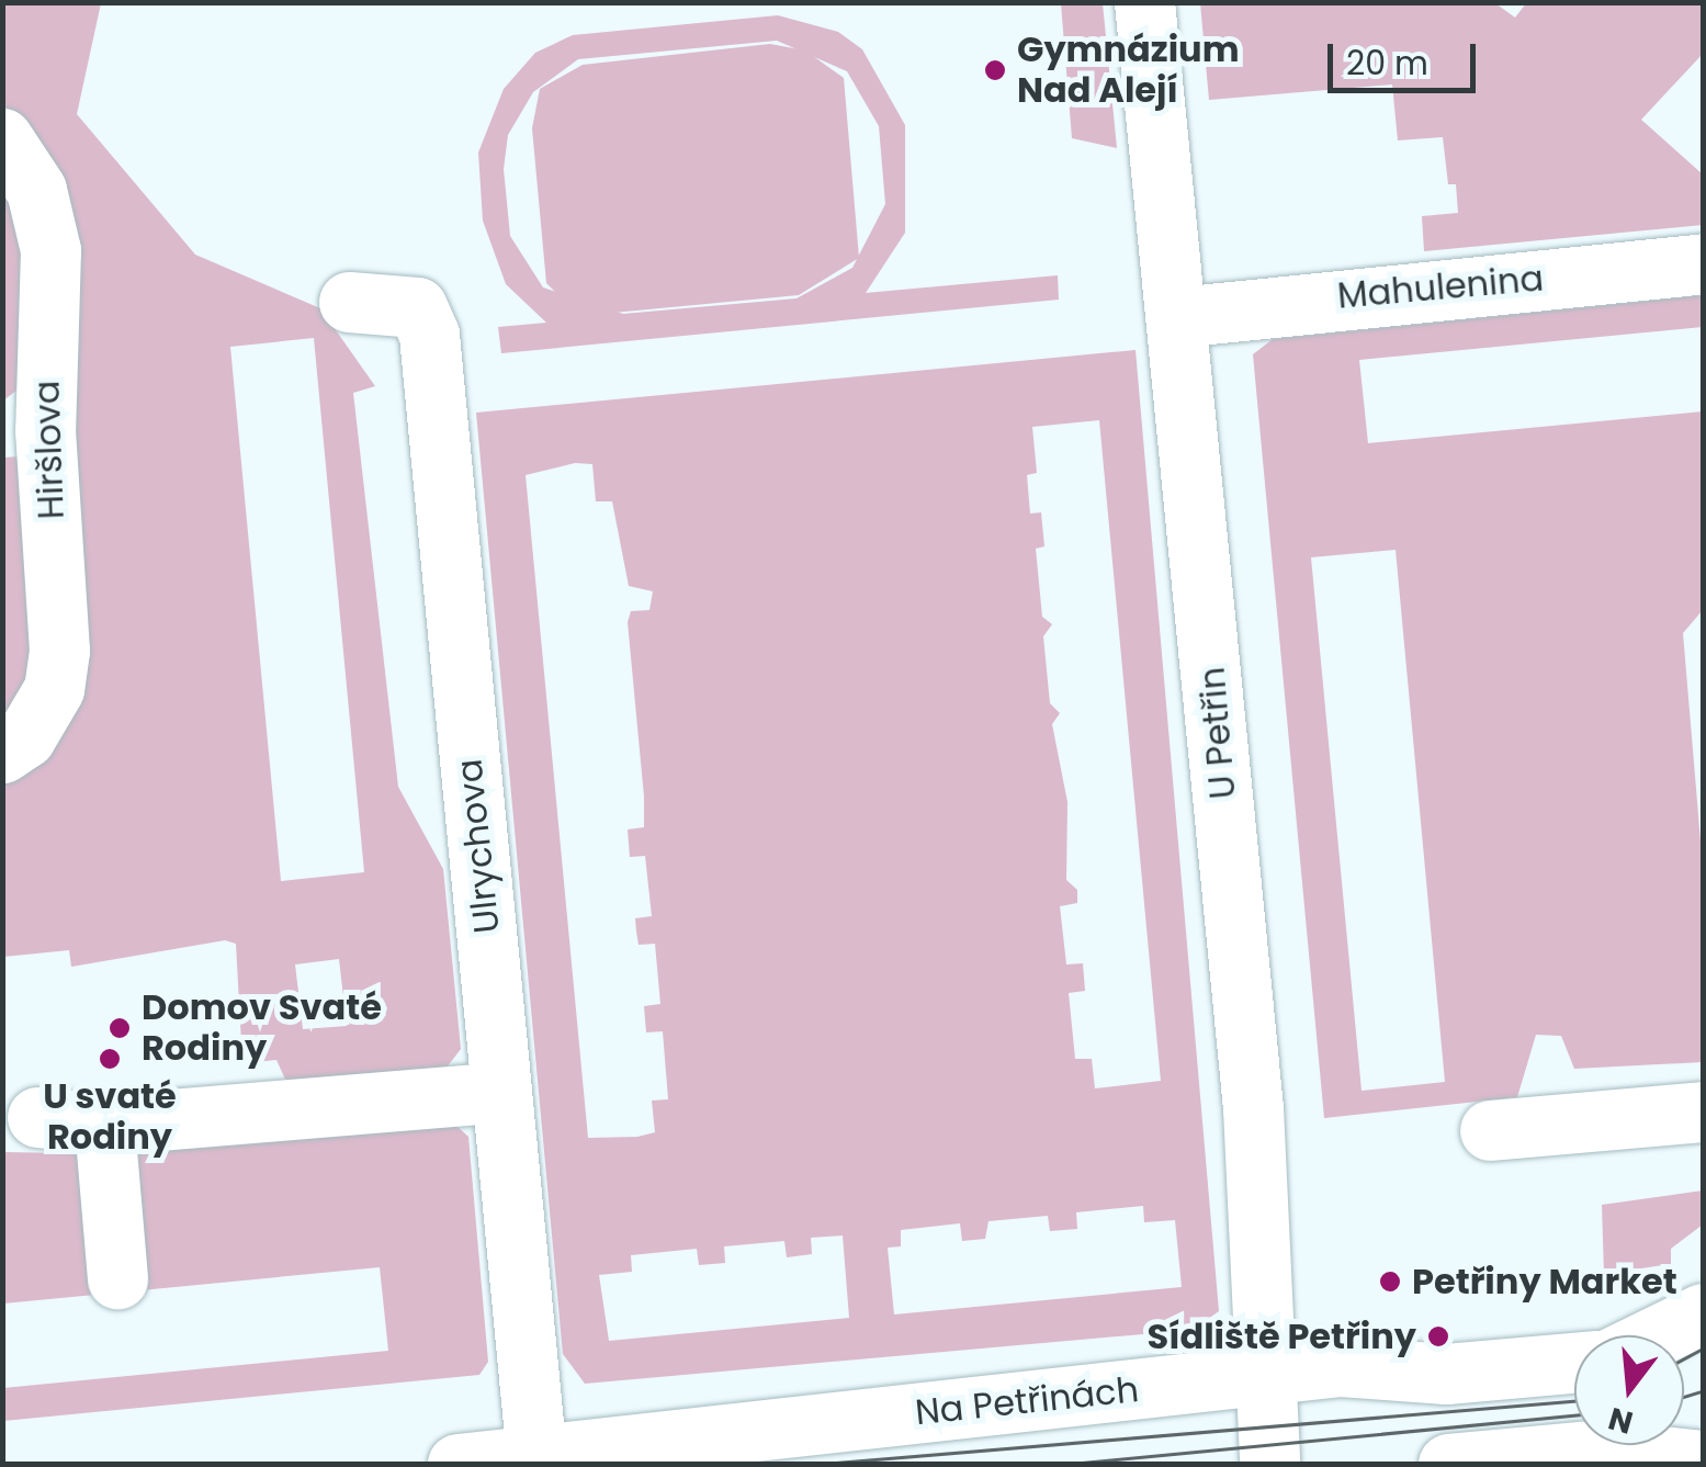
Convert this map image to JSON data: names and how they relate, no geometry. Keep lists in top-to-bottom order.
{
  "streets": {
    "street": [
      "Mahulenina",
      "Hiršlova",
      "U Petřin",
      "Ulrychova",
      "Na Petřinách"
    ]
  },
  "crossings": [
    ["Mahulenina", "U Petřin"],
    ["U Petřin", "Na Petřinách"],
    ["Ulrychova", "Na Petřinách"]
  ],
  "places": [
    "Gymnázium Nad Alejí",
    "Domov Svaté Rodiny",
    "U svaté Rodiny",
    "Petřiny Market",
    "Sídliště Petřiny"
  ],
  "scale_bar": "20 m",
  "north": "bottom"
}
